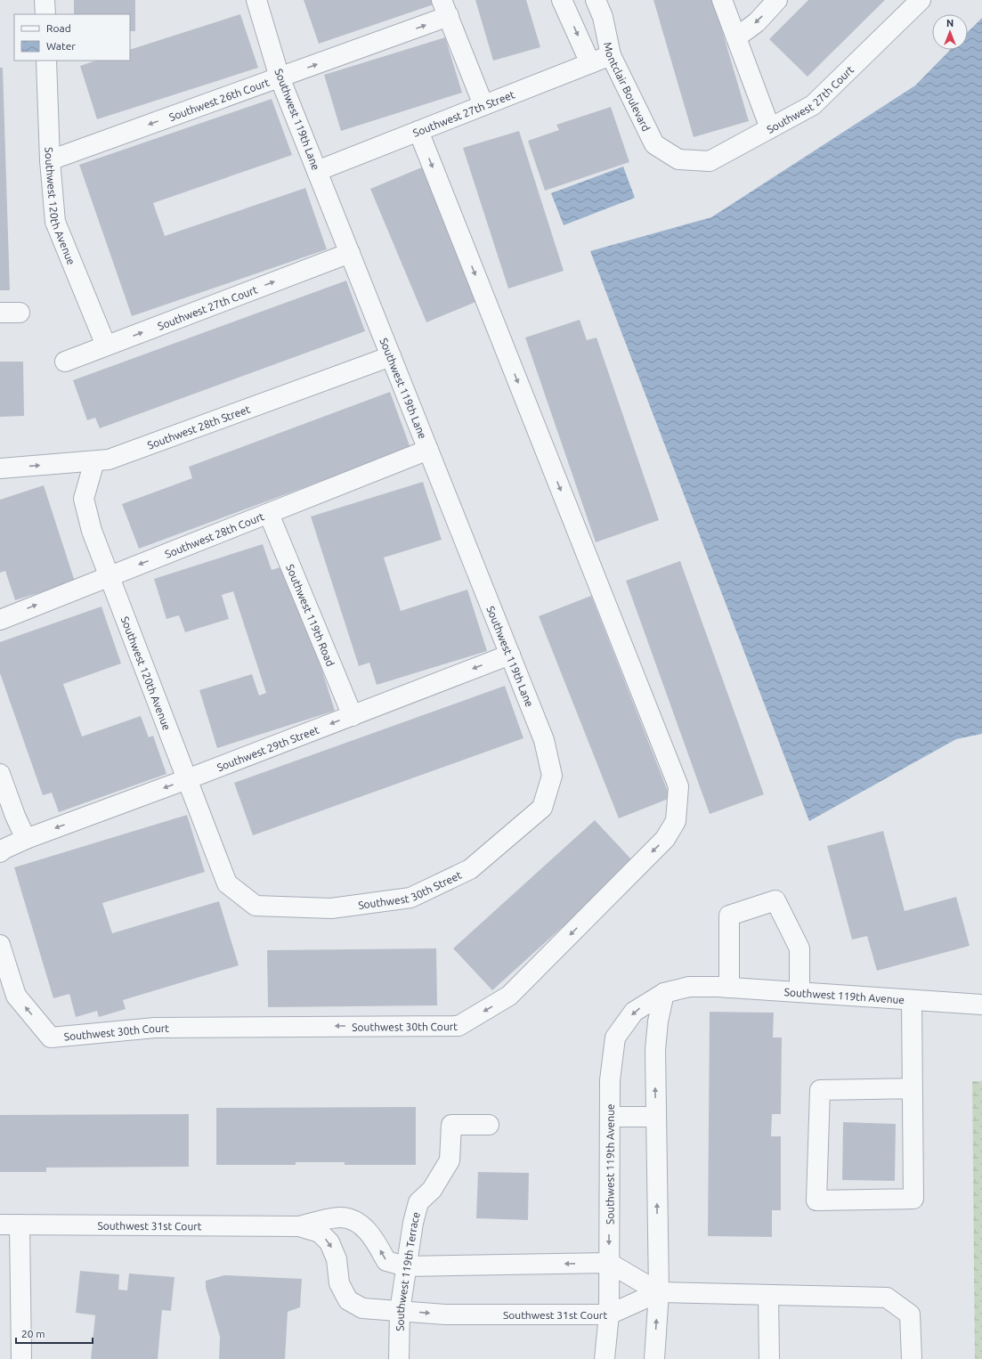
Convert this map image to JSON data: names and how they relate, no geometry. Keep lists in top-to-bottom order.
{
  "streets": {
    "street": [
      "Montclair Boulevard",
      "Southwest 27th Court",
      "Southwest 26th Court",
      "Southwest 27th Street",
      "Southwest 119th Lane",
      "Southwest 120th Avenue",
      "Southwest 28th Street",
      "Southwest 28th Court",
      "Southwest 119th Road",
      "Southwest 29th Street",
      "Southwest 30th Street",
      "Southwest 119th Avenue",
      "Southwest 30th Court",
      "Southwest 31st Court",
      "Southwest 119th Terrace"
    ]
  },
  "crossings": [
    ["Montclair Boulevard", "Southwest 27th Court"],
    ["Montclair Boulevard", "Southwest 27th Street"],
    ["Southwest 27th Court", "Southwest 119th Lane"],
    ["Southwest 27th Court", "Southwest 120th Avenue"],
    ["Southwest 26th Court", "Southwest 119th Lane"],
    ["Southwest 26th Court", "Southwest 120th Avenue"],
    ["Southwest 27th Street", "Southwest 119th Lane"],
    ["Southwest 27th Street", "Southwest 30th Court"],
    ["Southwest 119th Lane", "Southwest 28th Street"],
    ["Southwest 119th Lane", "Southwest 28th Court"],
    ["Southwest 119th Lane", "Southwest 29th Street"],
    ["Southwest 119th Lane", "Southwest 30th Street"],
    ["Southwest 120th Avenue", "Southwest 28th Street"],
    ["Southwest 120th Avenue", "Southwest 28th Court"],
    ["Southwest 120th Avenue", "Southwest 29th Street"],
    ["Southwest 120th Avenue", "Southwest 30th Street"],
    ["Southwest 28th Court", "Southwest 119th Road"],
    ["Southwest 119th Road", "Southwest 29th Street"],
    ["Southwest 119th Avenue", "Southwest 31st Court"],
    ["Southwest 31st Court", "Southwest 119th Terrace"]
  ],
  "one_way": ["Southwest 27th Court", "Southwest 29th Street"],
  "legend": ["Road", "Water"],
  "scale_bar": "20 m",
  "north": "top"
}
